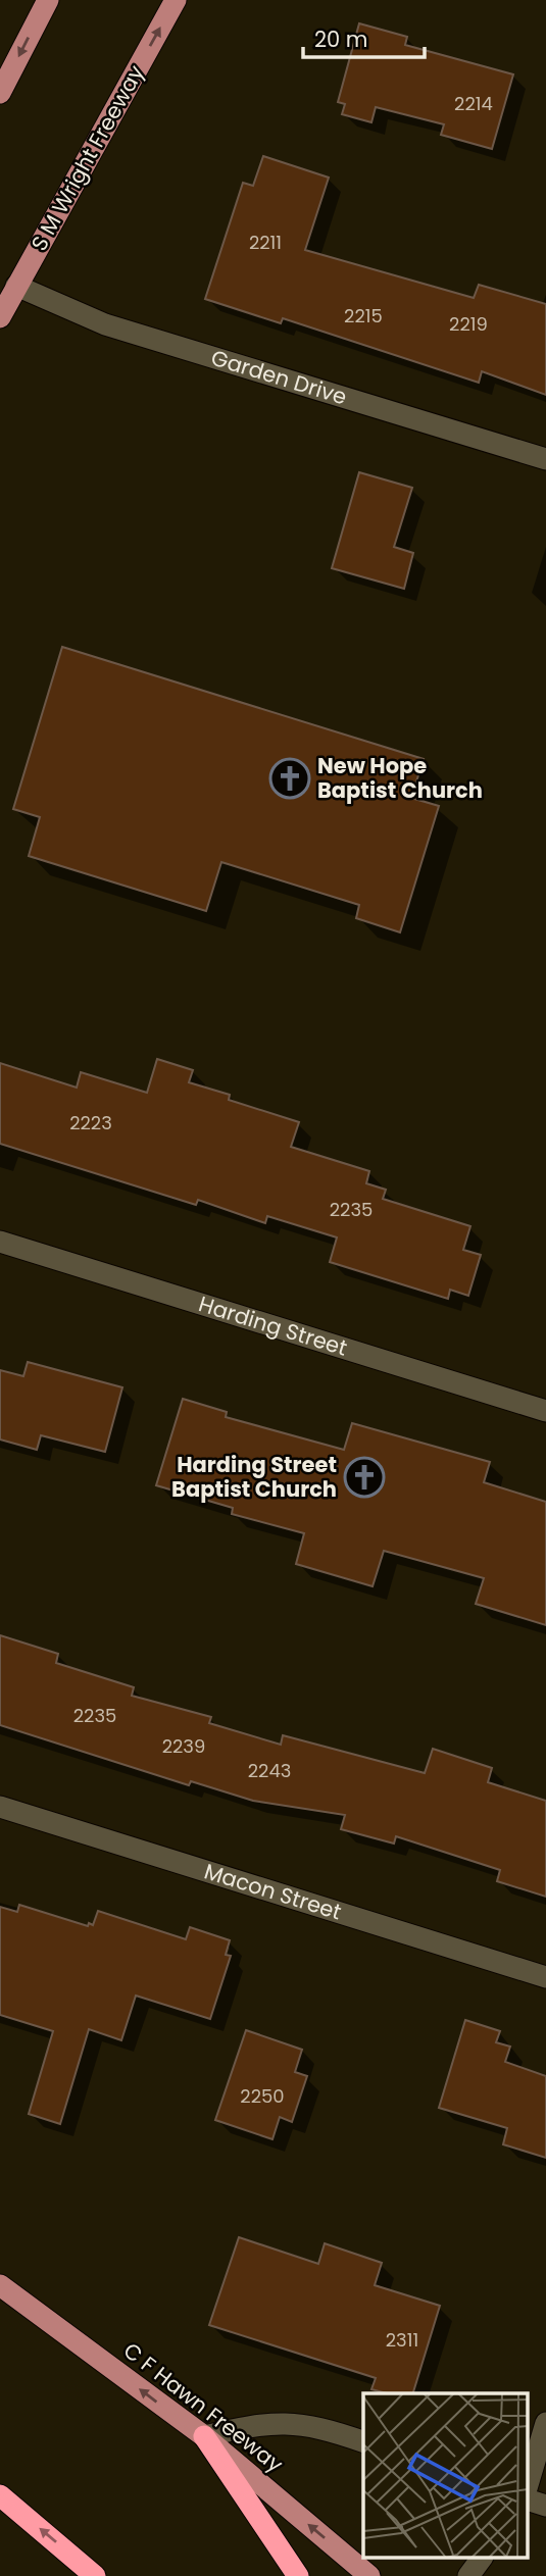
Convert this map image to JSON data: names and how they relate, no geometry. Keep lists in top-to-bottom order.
{
  "streets": {
    "main road": ["S M Wright Freeway", "C F Hawn Freeway"],
    "street": ["Garden Drive", "Harding Street", "Macon Street"]
  },
  "crossings": [
    ["S M Wright Freeway", "Garden Drive"]
  ],
  "one_way": ["C F Hawn Freeway"],
  "places": {
    "church": ["New Hope Baptist Church", "Harding Street Baptist Church"]
  },
  "house_numbers": [
    "2214",
    "2211",
    "2215",
    "2219",
    "2223",
    "2235",
    "2235",
    "2239",
    "2243",
    "2250",
    "2311"
  ],
  "scale_bar": "20 m"
}
